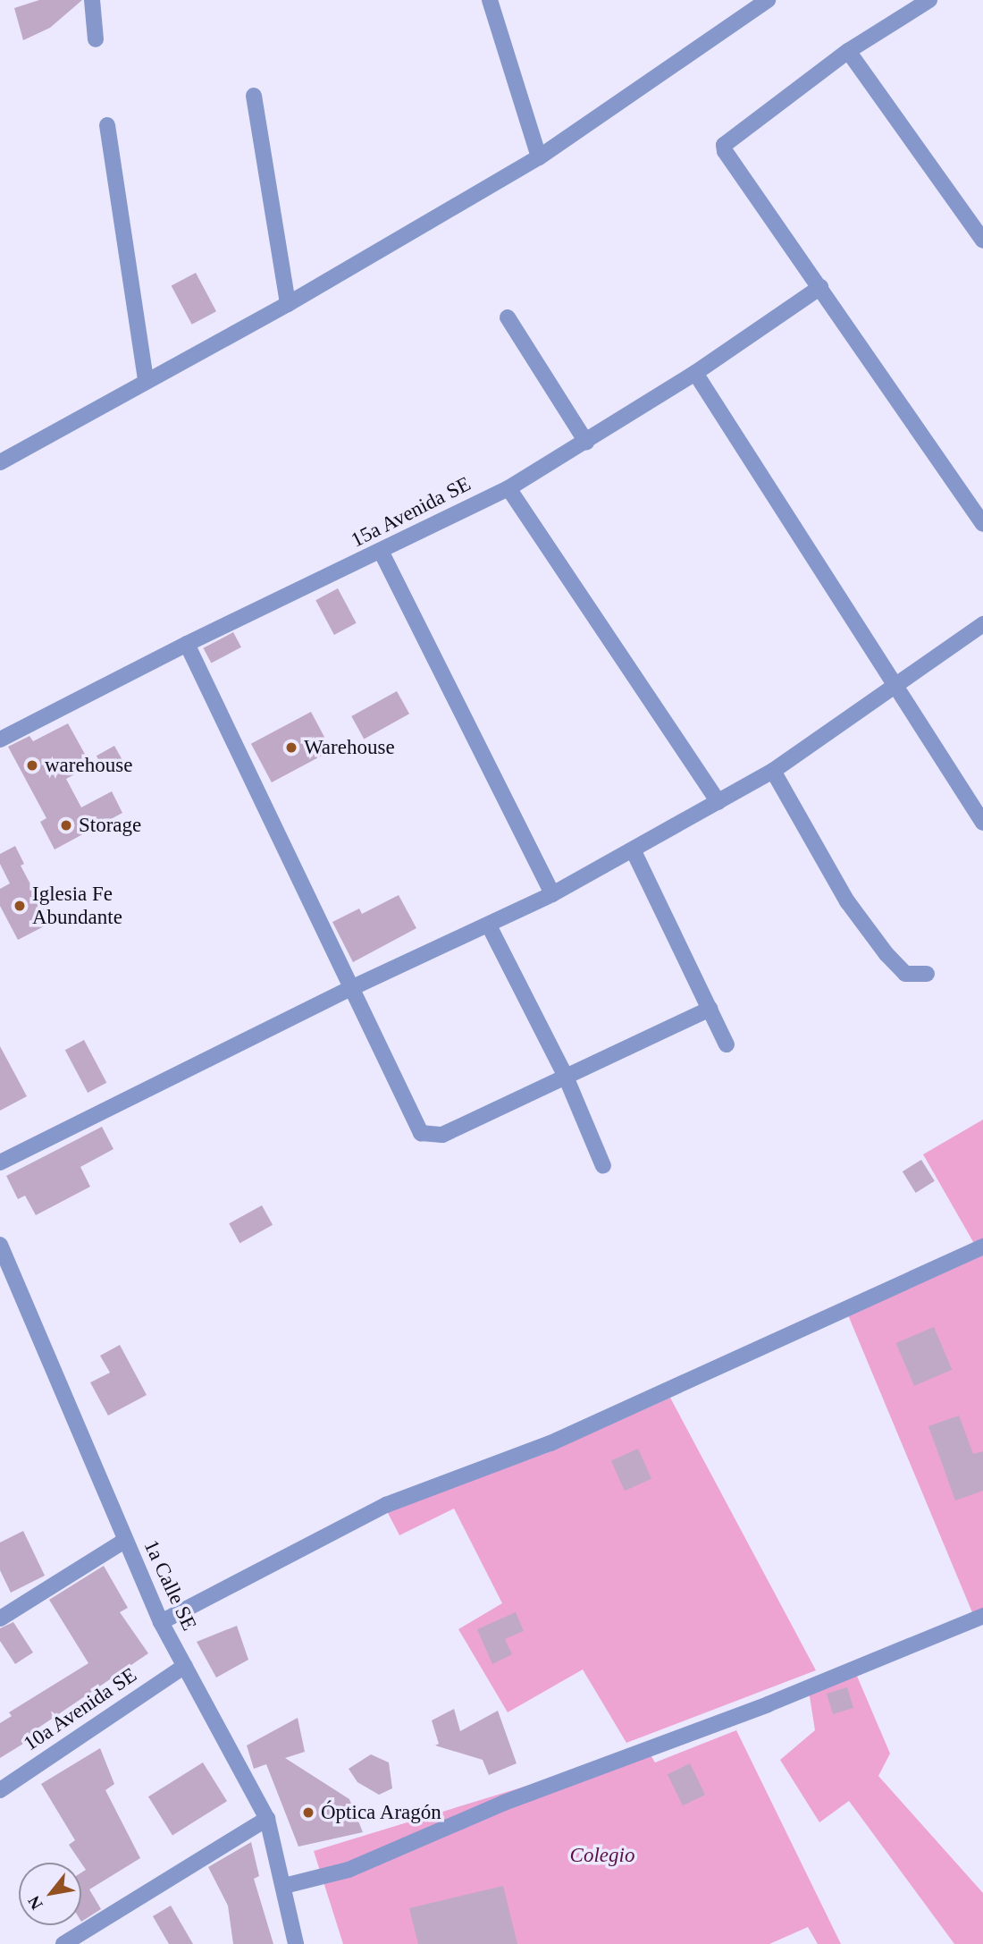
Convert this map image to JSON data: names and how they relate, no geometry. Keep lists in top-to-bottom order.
{
  "streets": {
    "street": ["15a Avenida SE", "1a Calle SE", "10a Avenida SE"]
  },
  "crossings": [
    ["1a Calle SE", "10a Avenida SE"]
  ],
  "parks": ["Colegio"],
  "places": [
    "Warehouse",
    "warehouse",
    "Storage",
    "Iglesia Fe Abundante",
    "Óptica Aragón"
  ],
  "north": "bottom left"
}
